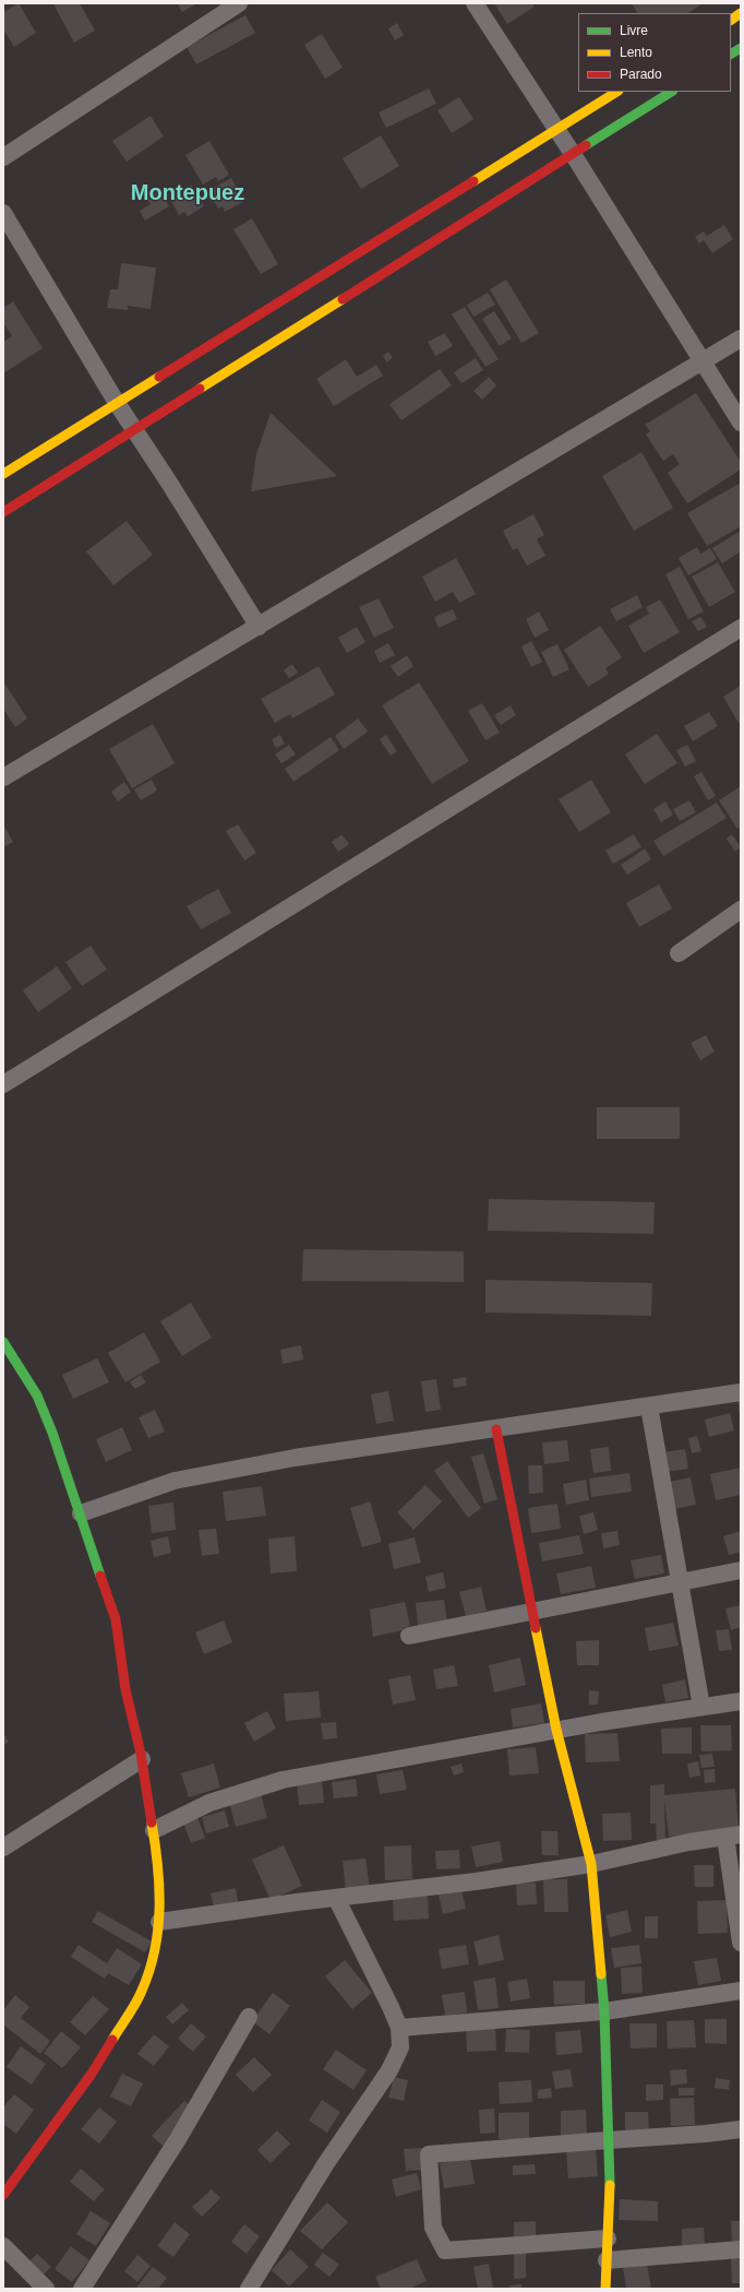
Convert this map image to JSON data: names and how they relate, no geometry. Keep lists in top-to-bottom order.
{
  "districts": ["Montepuez"],
  "legend": ["Livre", "Lento", "Parado"]
}
